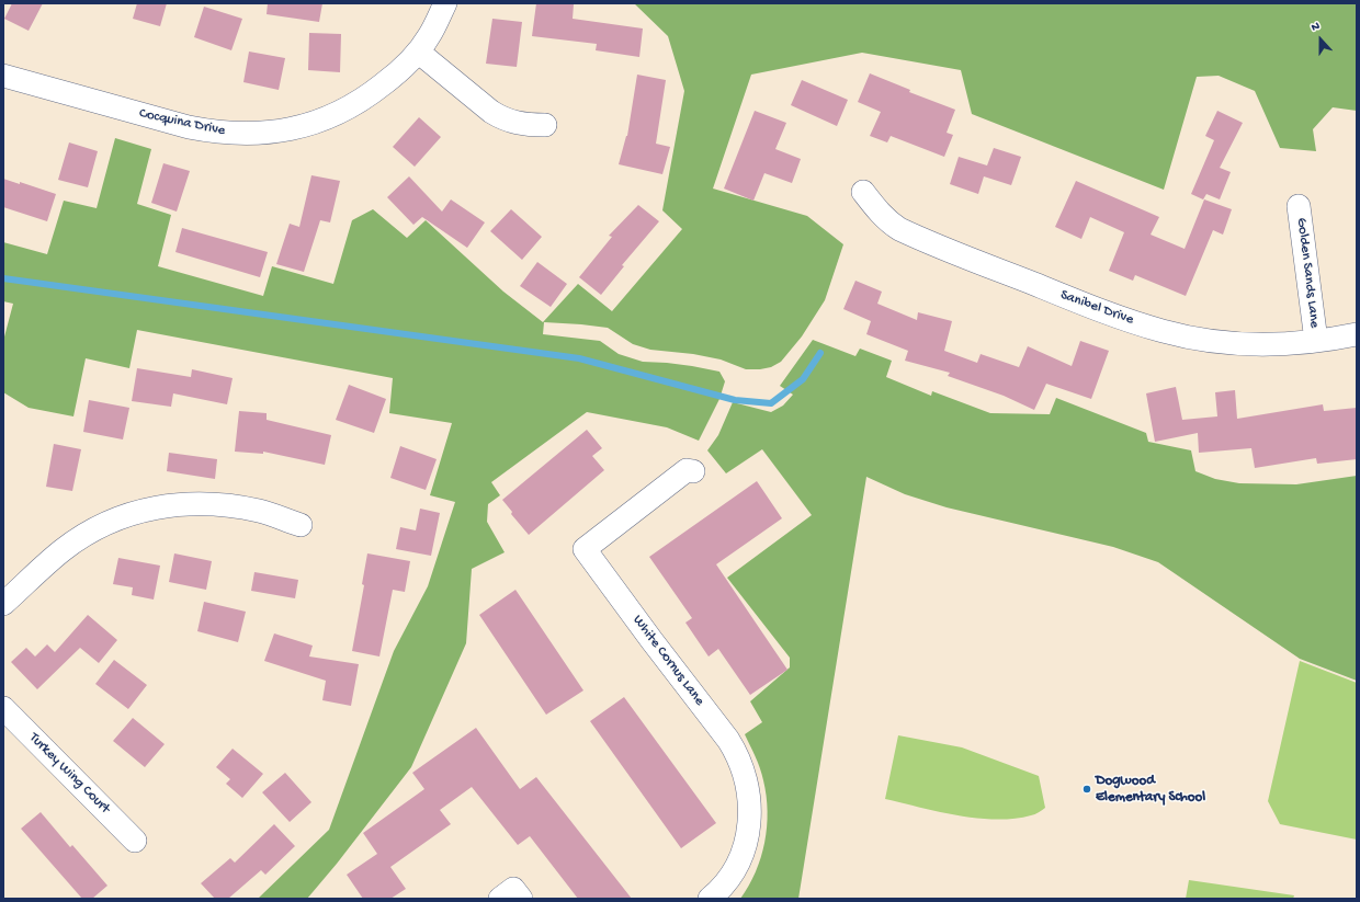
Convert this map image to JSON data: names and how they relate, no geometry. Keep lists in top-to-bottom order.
{
  "streets": {
    "street": [
      "Cocquina Drive",
      "Golden Sands Lane",
      "Sanibel Drive",
      "White Cornus Lane",
      "Turkey Wing Court"
    ]
  },
  "crossings": [
    ["Golden Sands Lane", "Sanibel Drive"]
  ],
  "places": ["Dogwood Elementary School"],
  "north": "top"
}
